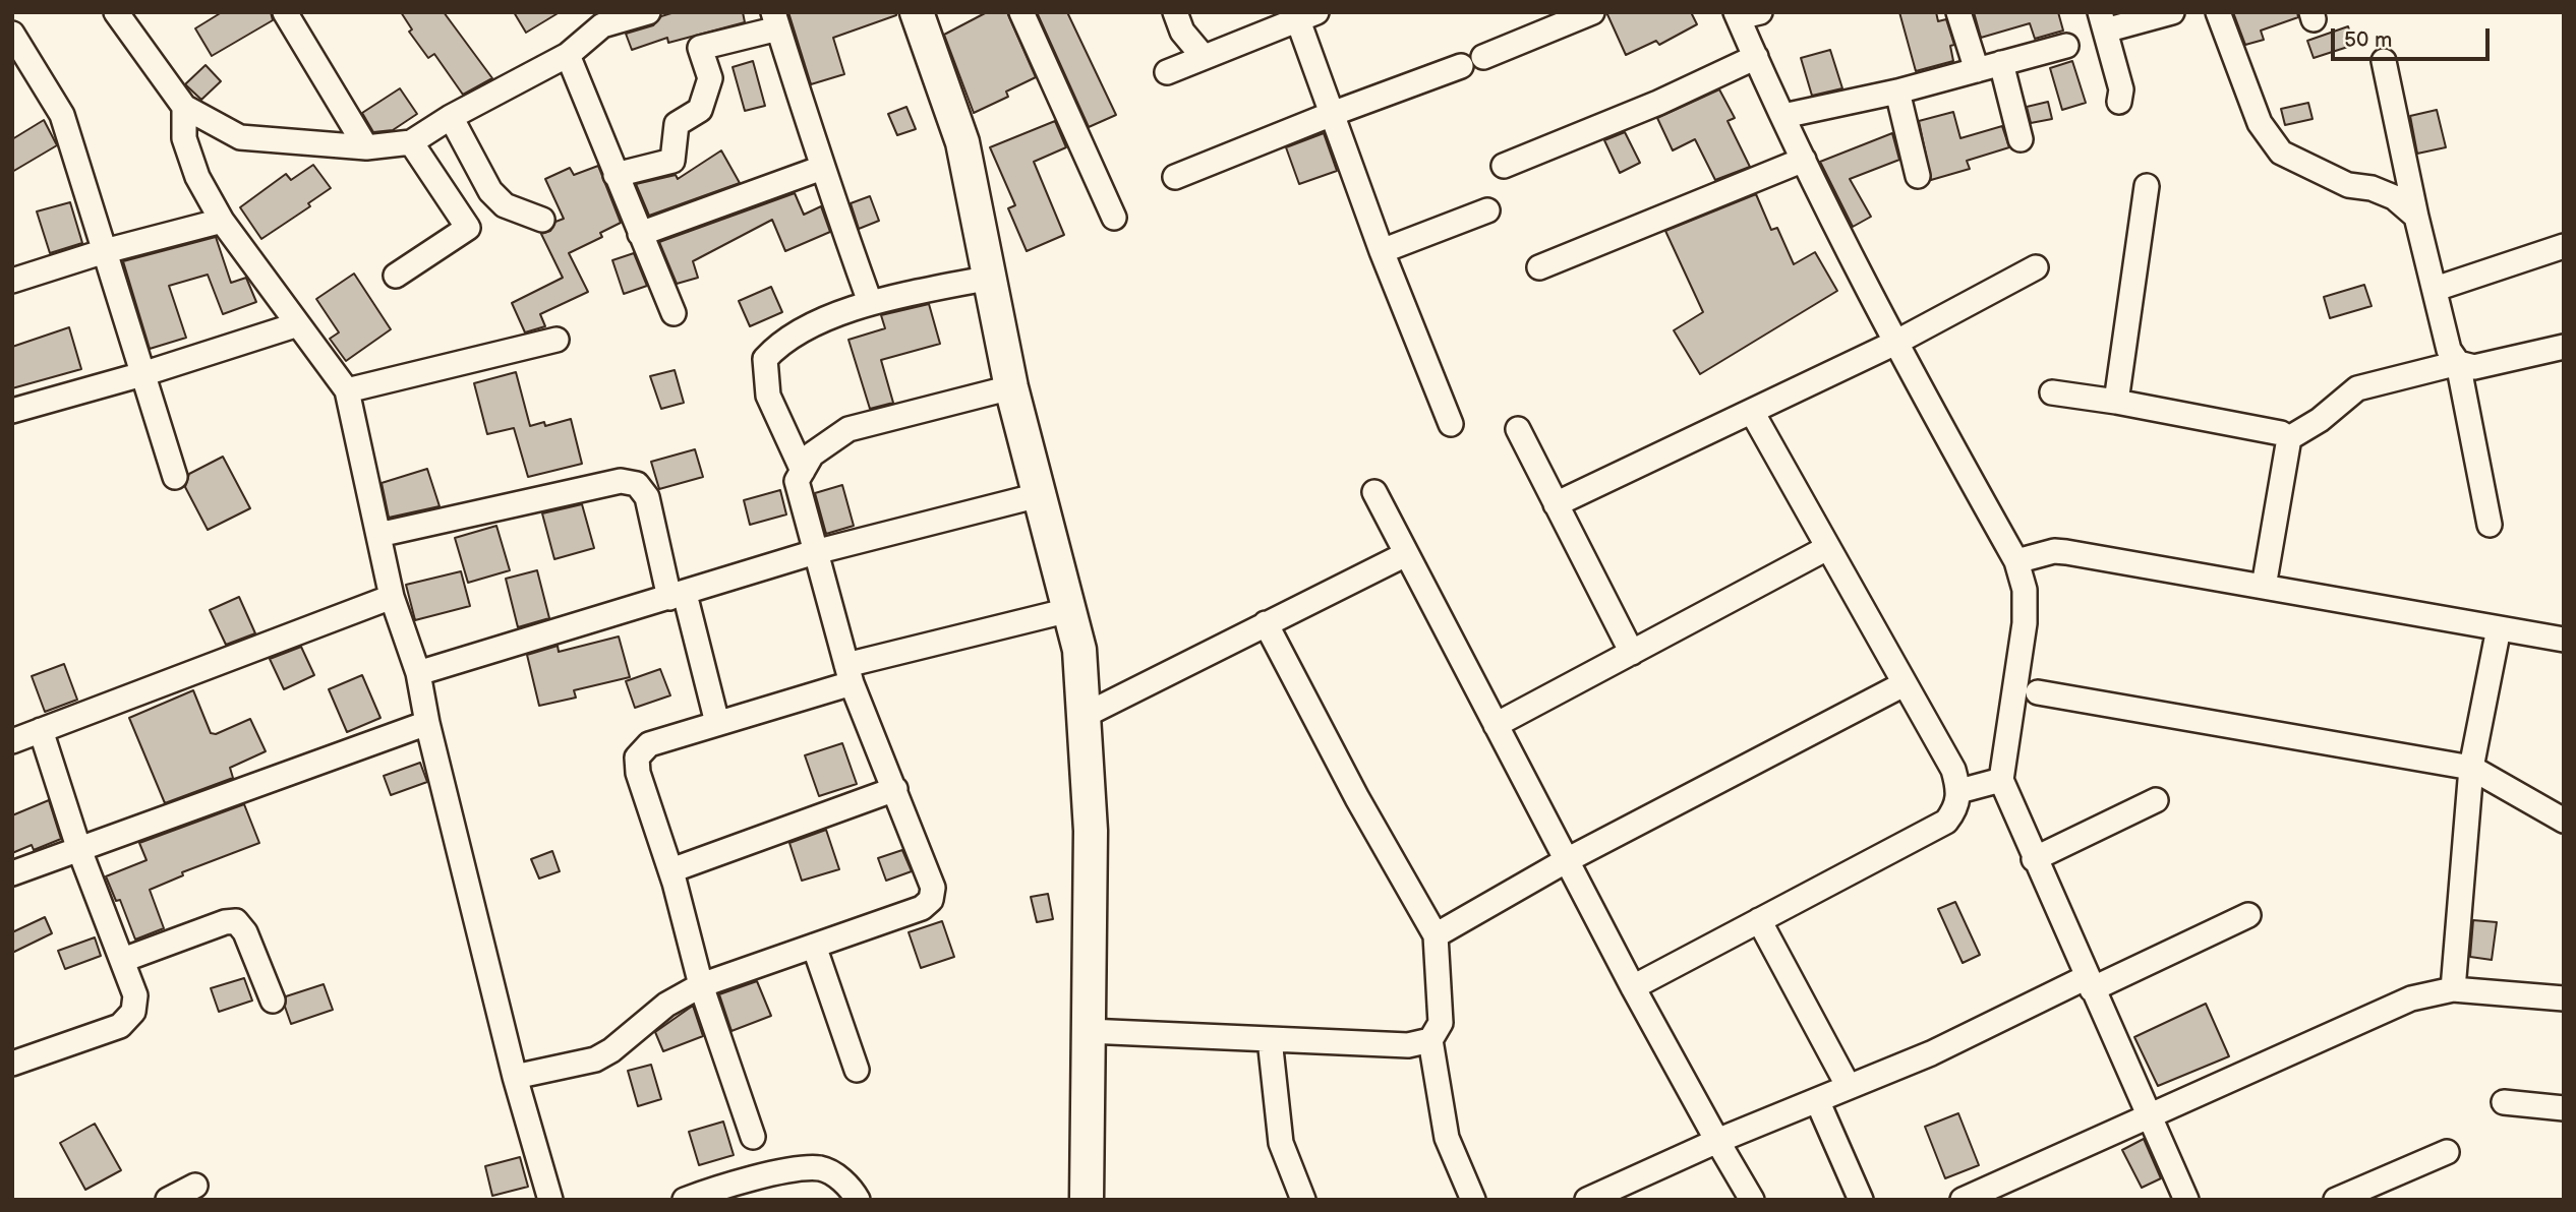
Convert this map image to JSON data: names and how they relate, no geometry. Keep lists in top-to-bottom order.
{
  "scale_bar": "50 m"
}
